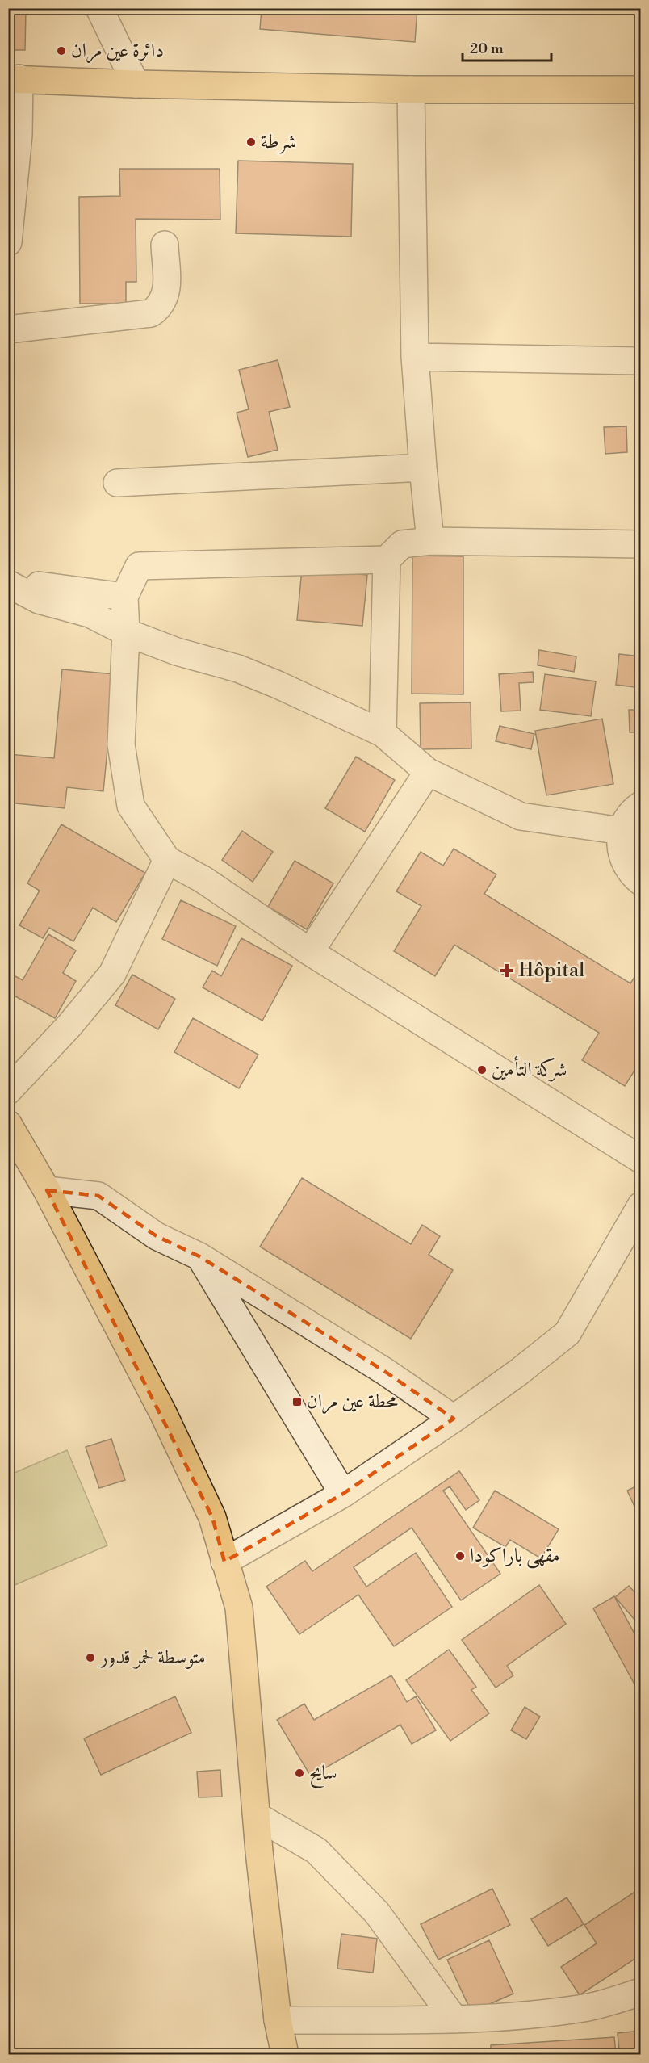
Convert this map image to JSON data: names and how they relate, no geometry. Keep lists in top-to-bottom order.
{
  "places": {
    "other": [
      "دائرة عين مران",
      "شرطة",
      "شركة التأمين",
      "مقهى باراكودا",
      "متوسطة لحمر قدور",
      "سايح"
    ],
    "health": ["Hôpital"],
    "transit": ["محطة عين مران"]
  },
  "scale_bar": "20 m"
}
